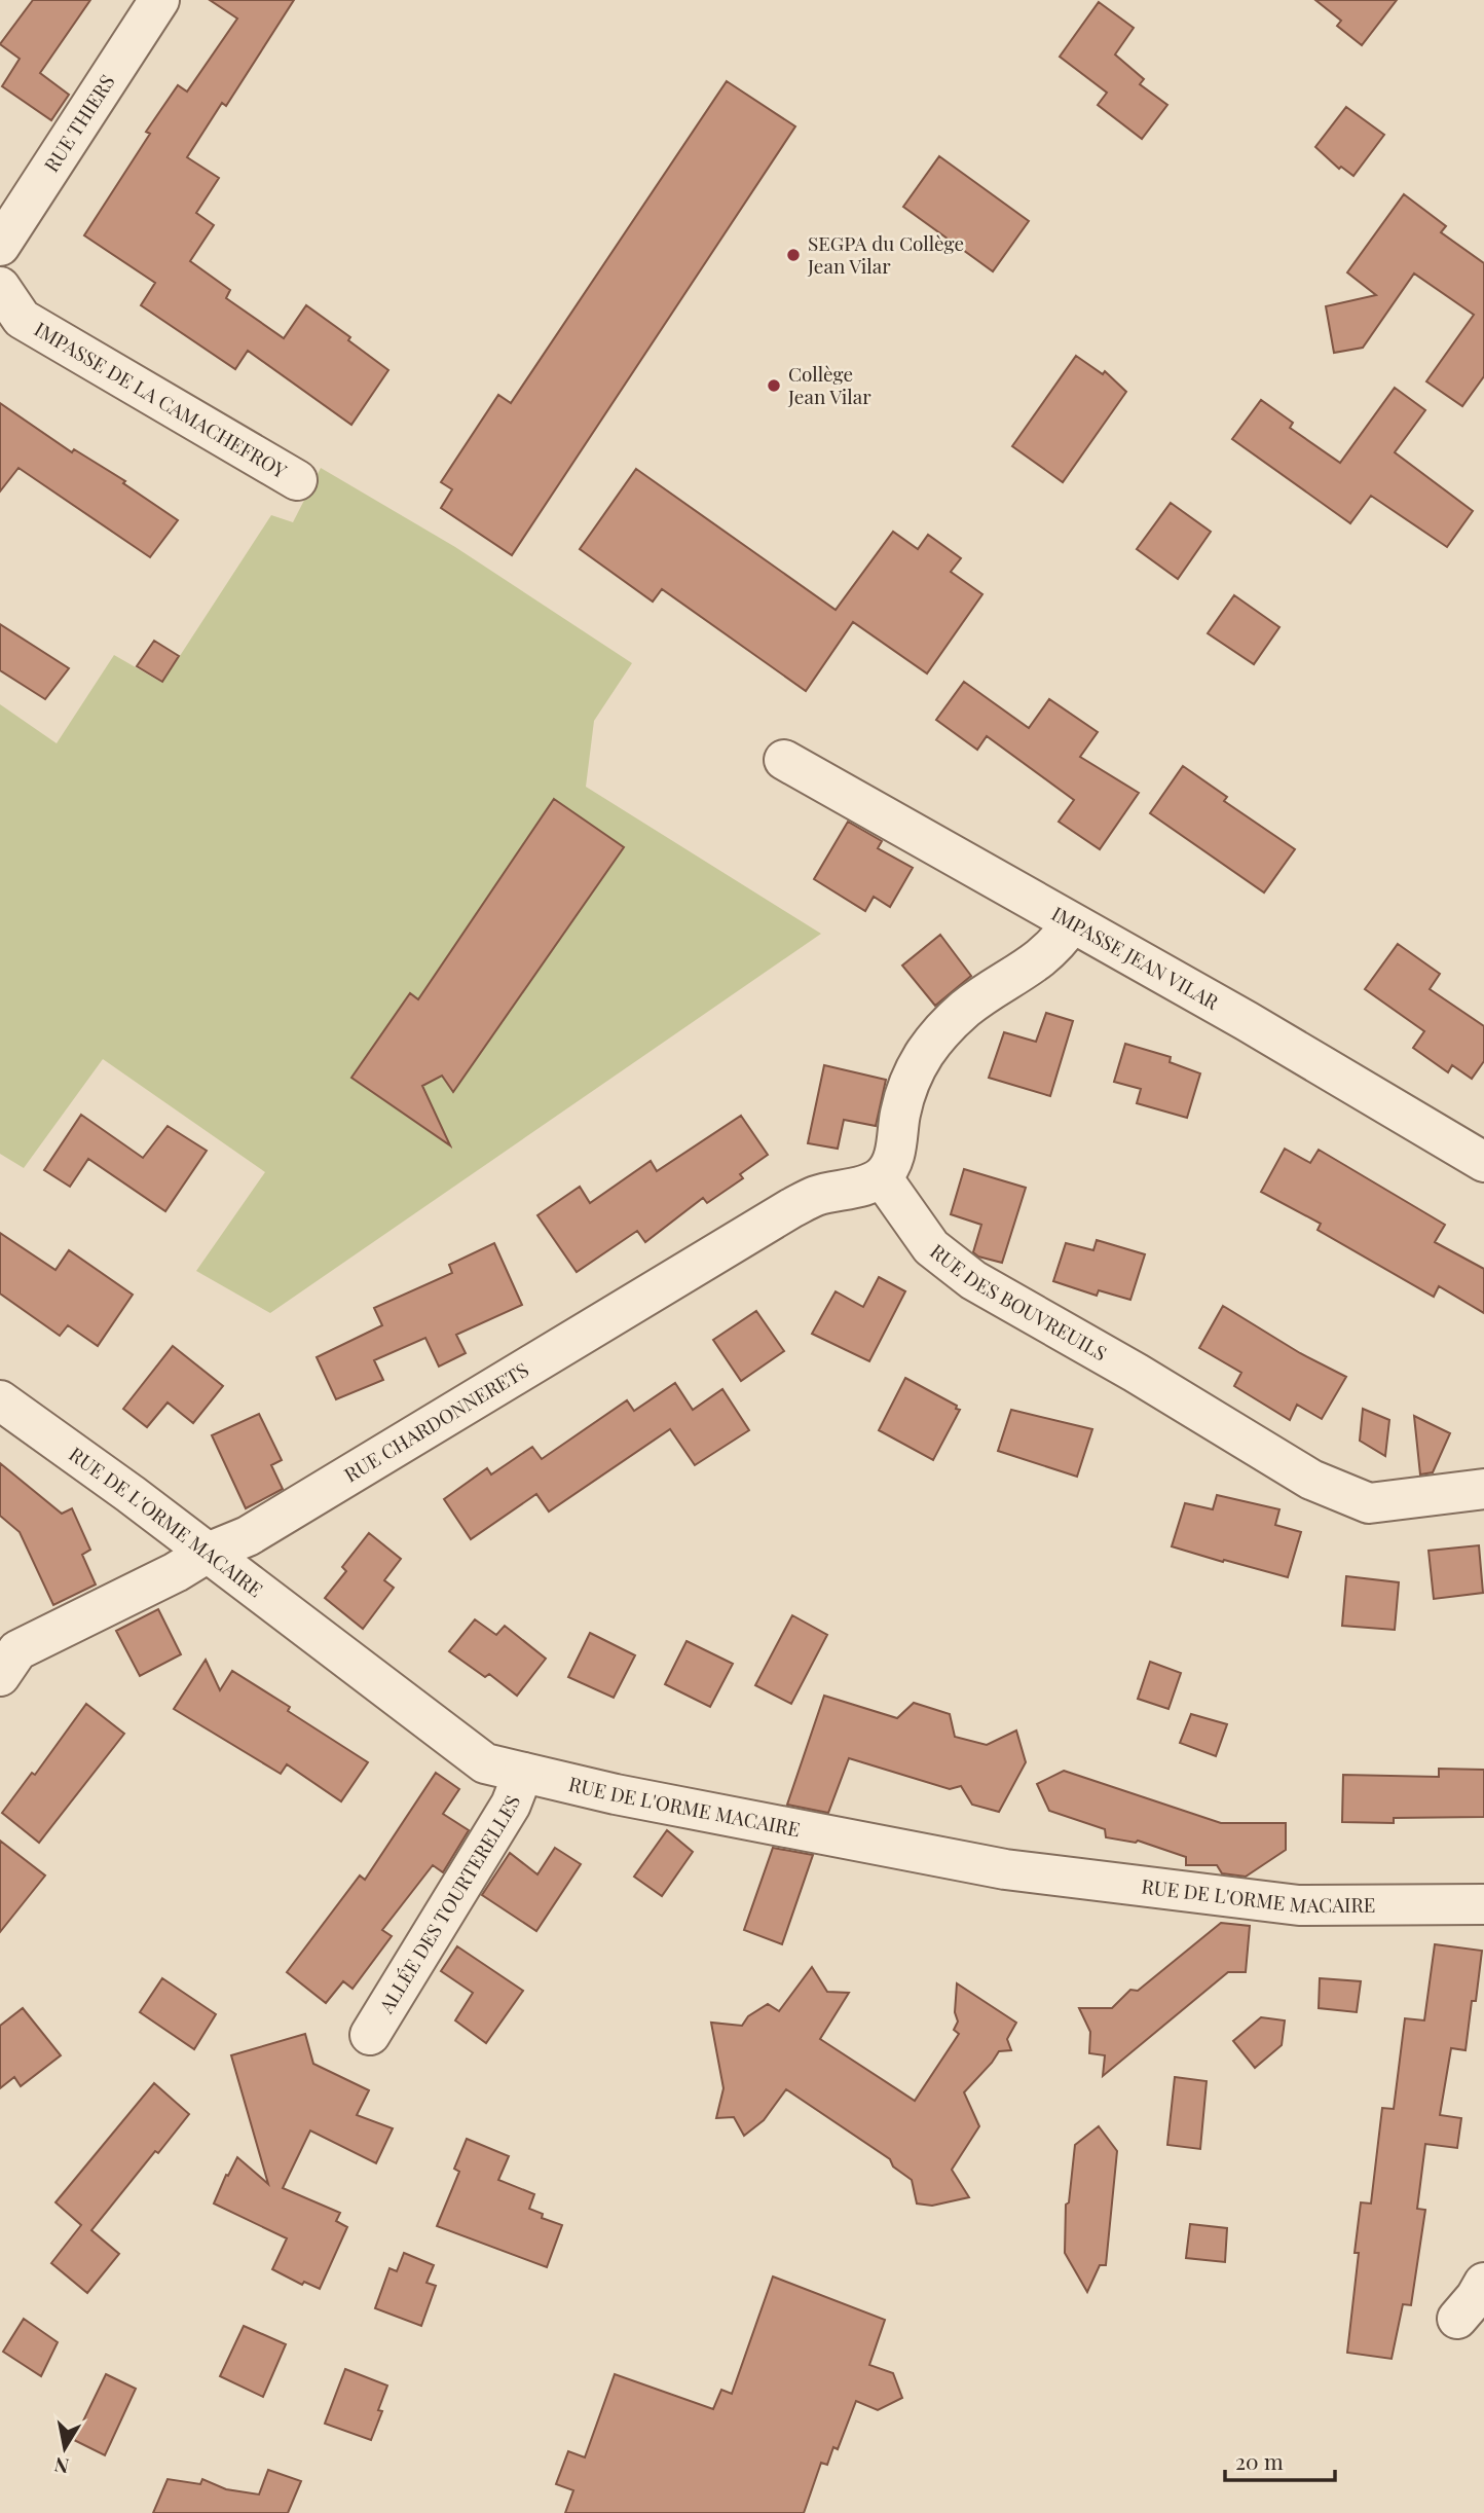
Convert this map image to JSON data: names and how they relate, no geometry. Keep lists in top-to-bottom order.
{
  "streets": {
    "street": [
      "RUE THIERS",
      "IMPASSE DE LA CAMACHEFROY",
      "IMPASSE JEAN VILAR",
      "RUE DES BOUVREUILS",
      "RUE CHARDONNERETS",
      "RUE DE L'ORME MACAIRE",
      "ALLÉE DES TOURTERELLES"
    ]
  },
  "crossings": [
    ["RUE DES BOUVREUILS", "RUE CHARDONNERETS"],
    ["RUE CHARDONNERETS", "RUE DE L'ORME MACAIRE"],
    ["RUE DE L'ORME MACAIRE", "ALLÉE DES TOURTERELLES"]
  ],
  "places": ["SEGPA du Collège Jean Vilar", "Collège Jean Vilar"],
  "scale_bar": "20 m",
  "north": "bottom"
}
